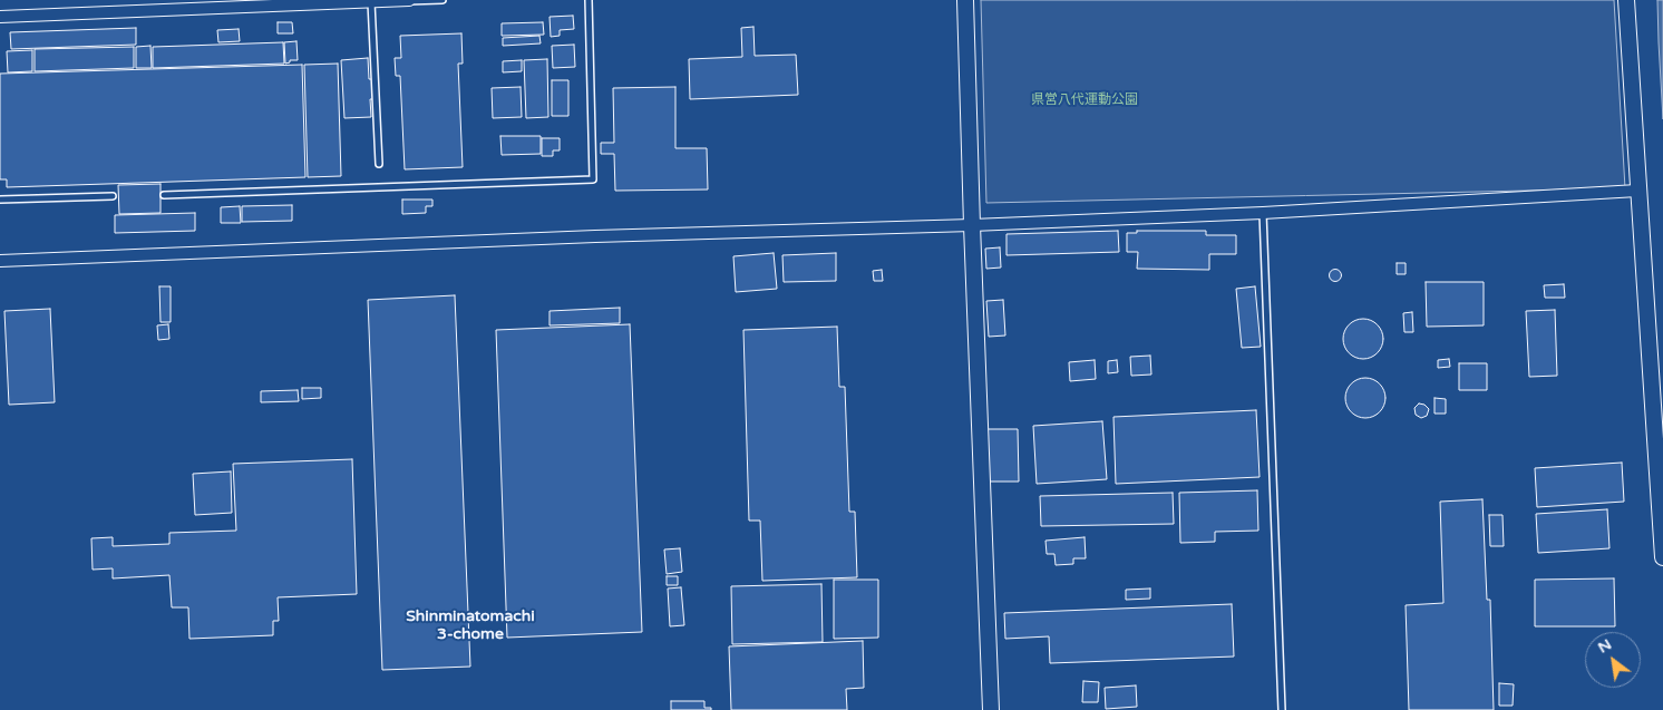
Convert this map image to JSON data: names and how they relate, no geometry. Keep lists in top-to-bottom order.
{
  "districts": ["Shinminatomachi 3-chome"],
  "parks": ["県営八代運動公園"],
  "north": "top left"
}
